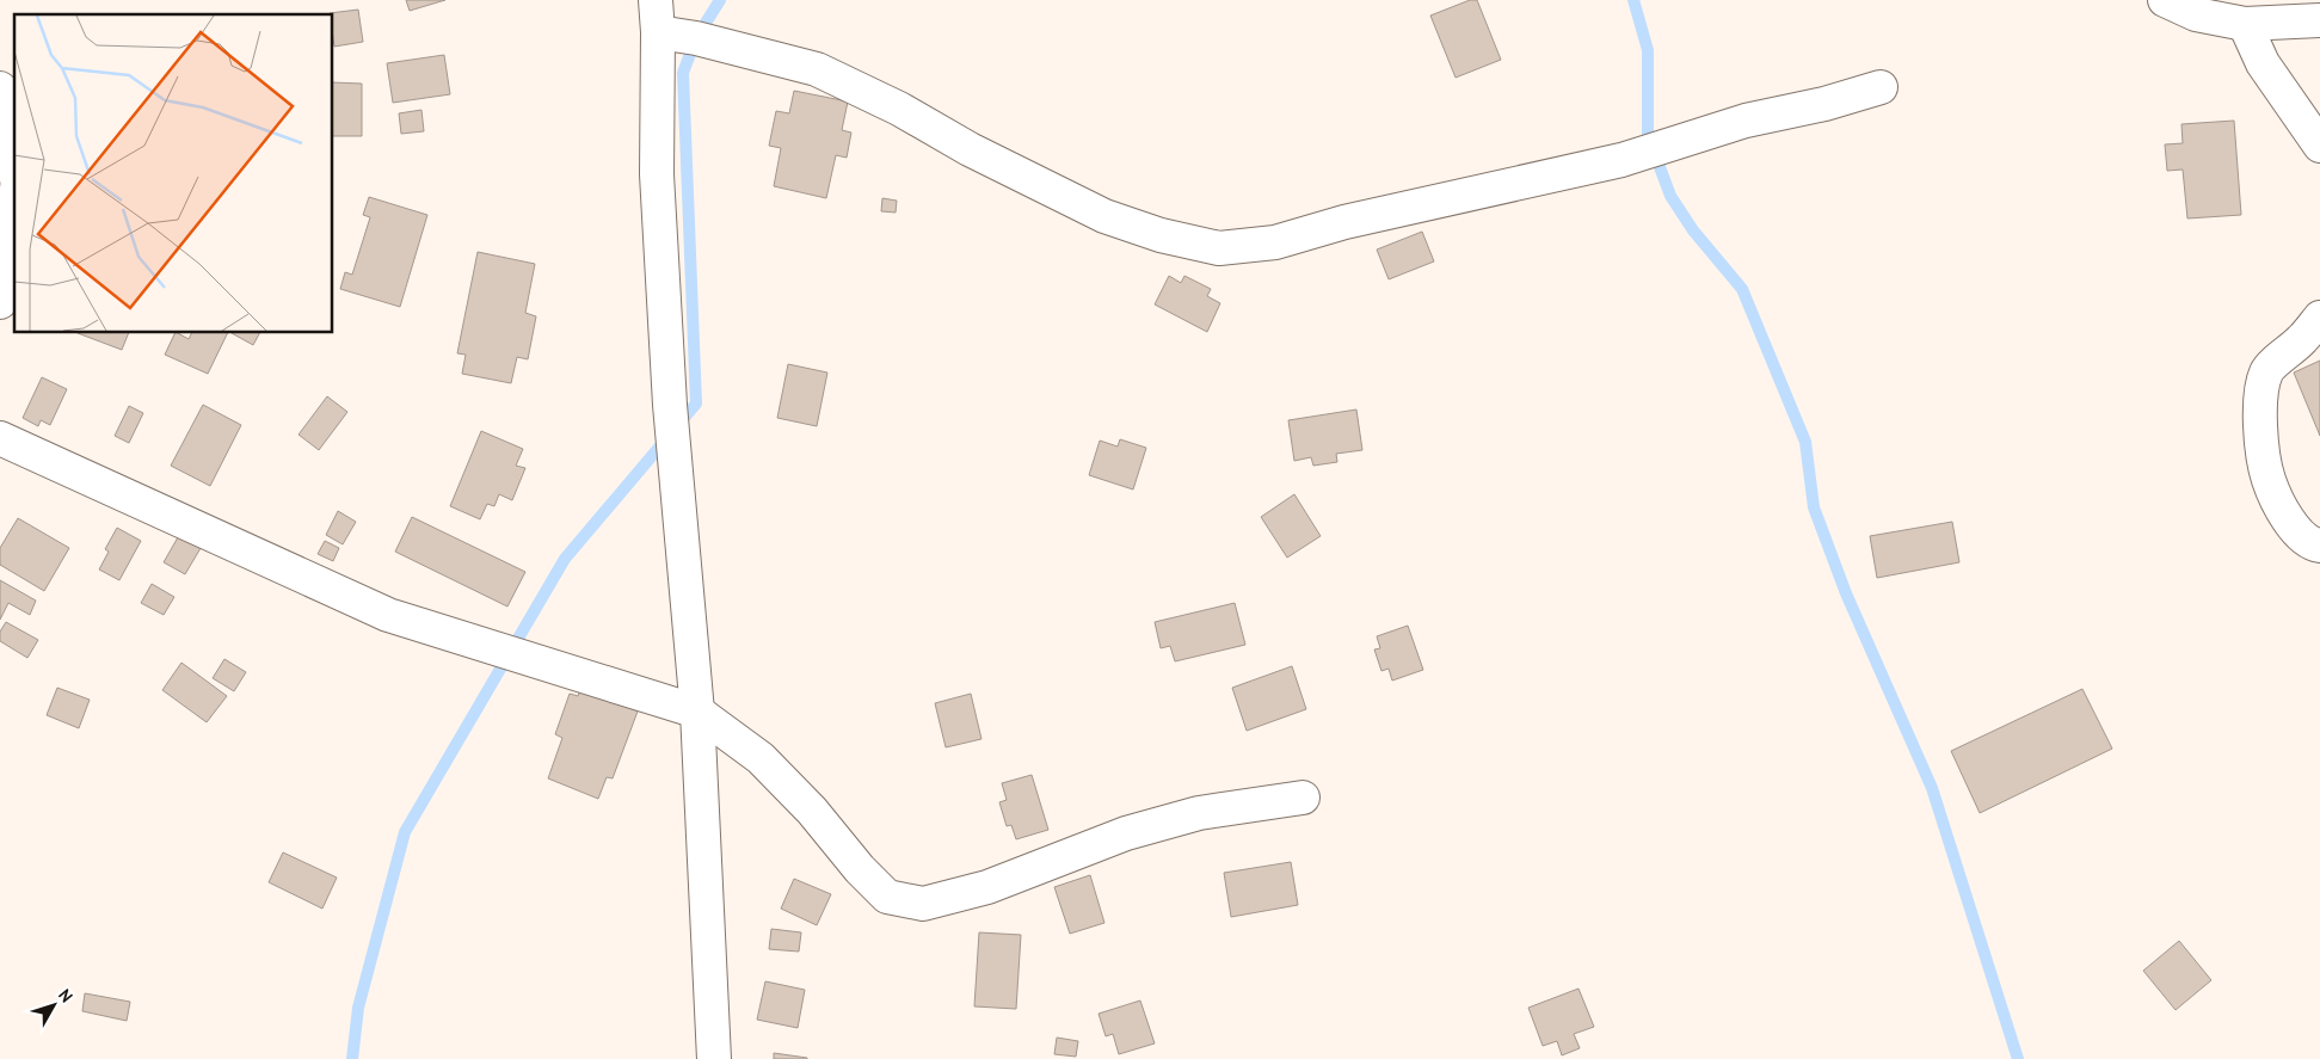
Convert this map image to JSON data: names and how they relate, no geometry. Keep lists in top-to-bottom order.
{
  "north": "top right"
}
